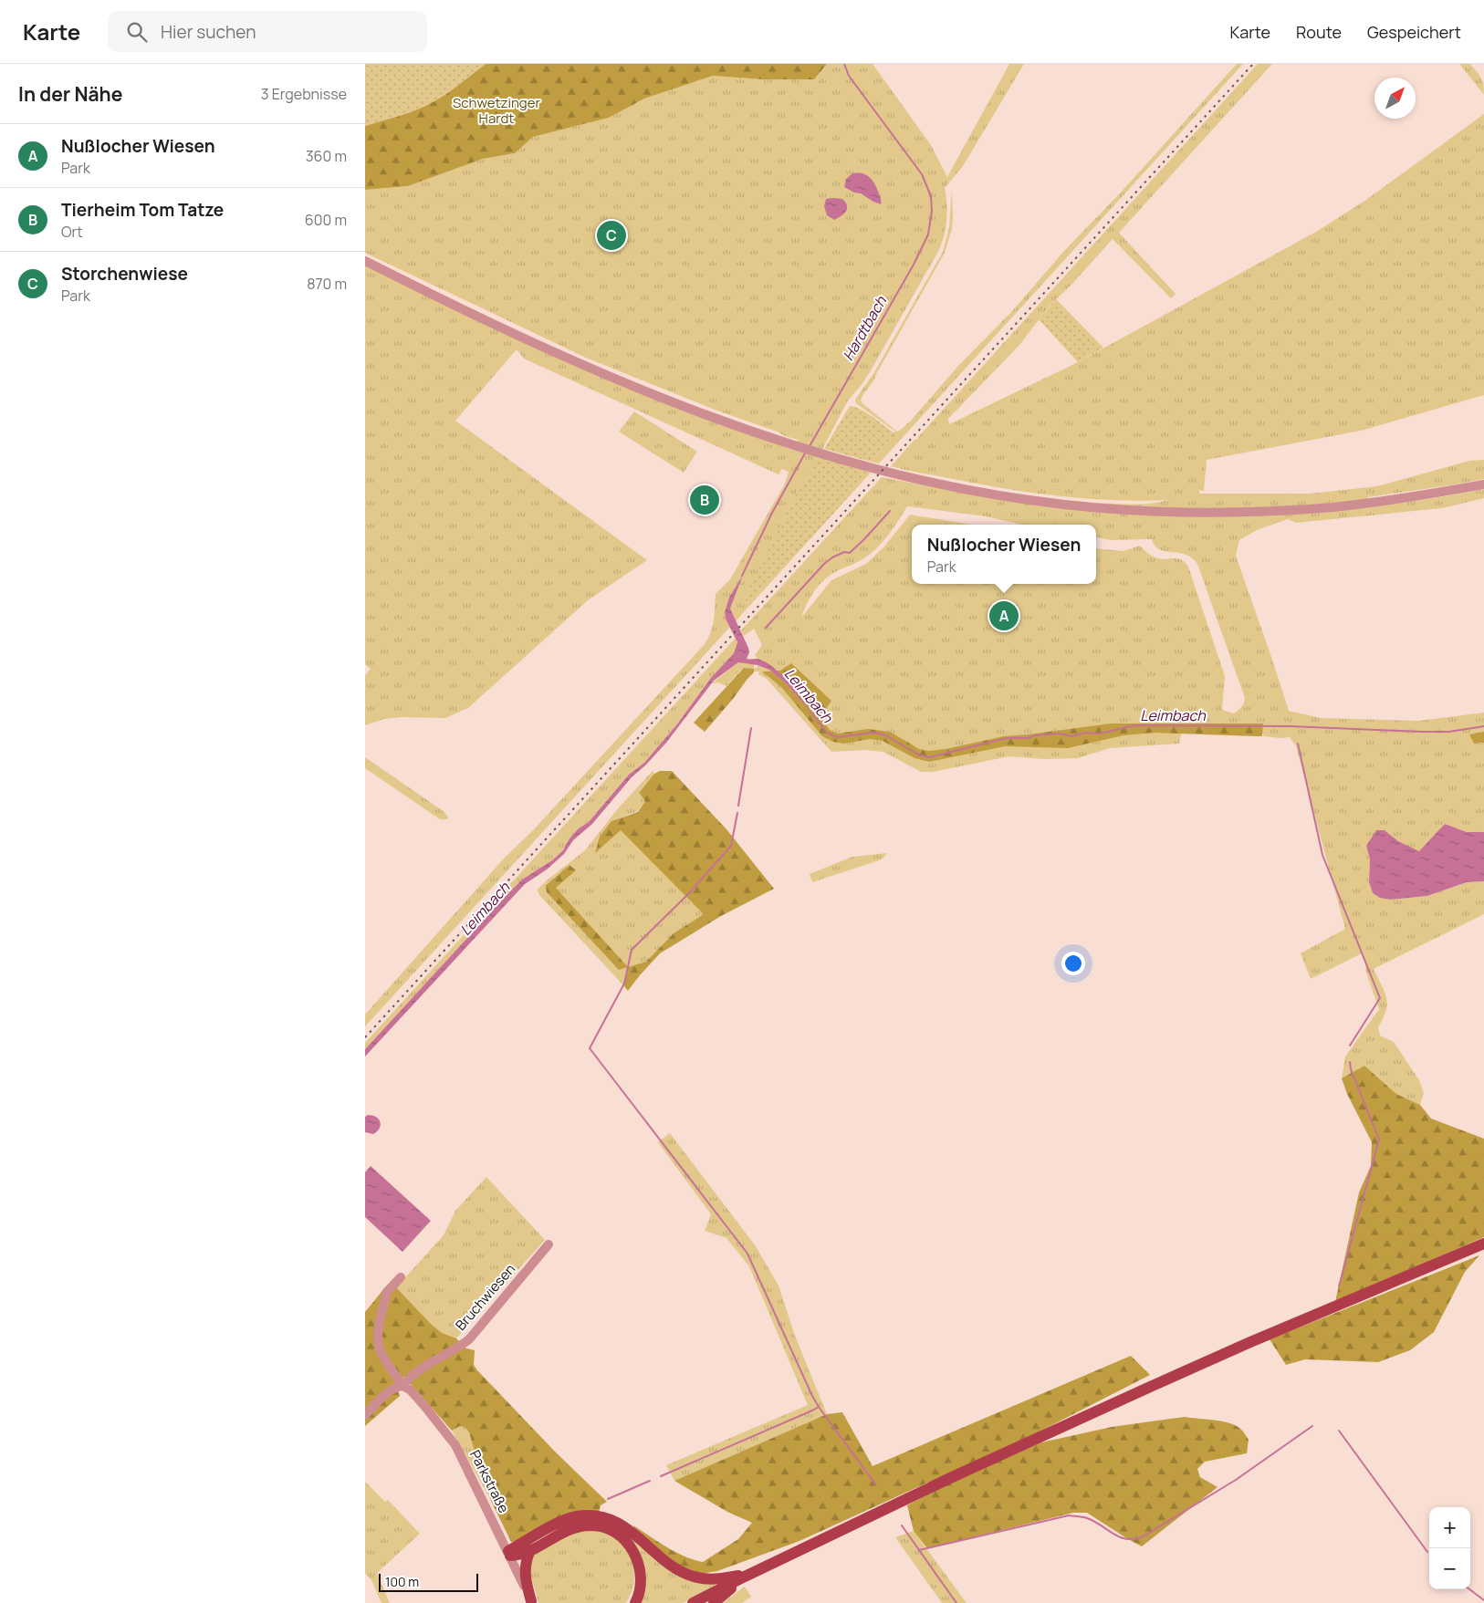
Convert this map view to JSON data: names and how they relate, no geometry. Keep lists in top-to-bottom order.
{
  "streets": {
    "street": ["Bruchwiesen", "Parkstraße"]
  },
  "crossings": [
    ["Bruchwiesen", "Parkstraße"]
  ],
  "water": ["Hardtbach", "Leimbach"],
  "parks": ["Schwetzinger Hardt"],
  "scale_bar": "100 m",
  "north": "top right",
  "page": {
    "header": "Karte",
    "search": "Hier suchen",
    "nav": ["Karte", "Route", "Gespeichert"],
    "heading": ["In der Nähe", "3 Ergebnisse"],
    "list": [
      {
        "mark": "A",
        "name": "Nußlocher Wiesen",
        "note": "Park",
        "value": "360 m"
      },
      {
        "mark": "B",
        "name": "Tierheim Tom Tatze",
        "note": "Ort",
        "value": "600 m"
      },
      {
        "mark": "C",
        "name": "Storchenwiese",
        "note": "Park",
        "value": "870 m"
      }
    ],
    "pins": ["C", "B", "A"],
    "popup": ["Nußlocher Wiesen", "Park"],
    "map_buttons": ["+", "−"],
    "scale": "100 m"
  }
}
